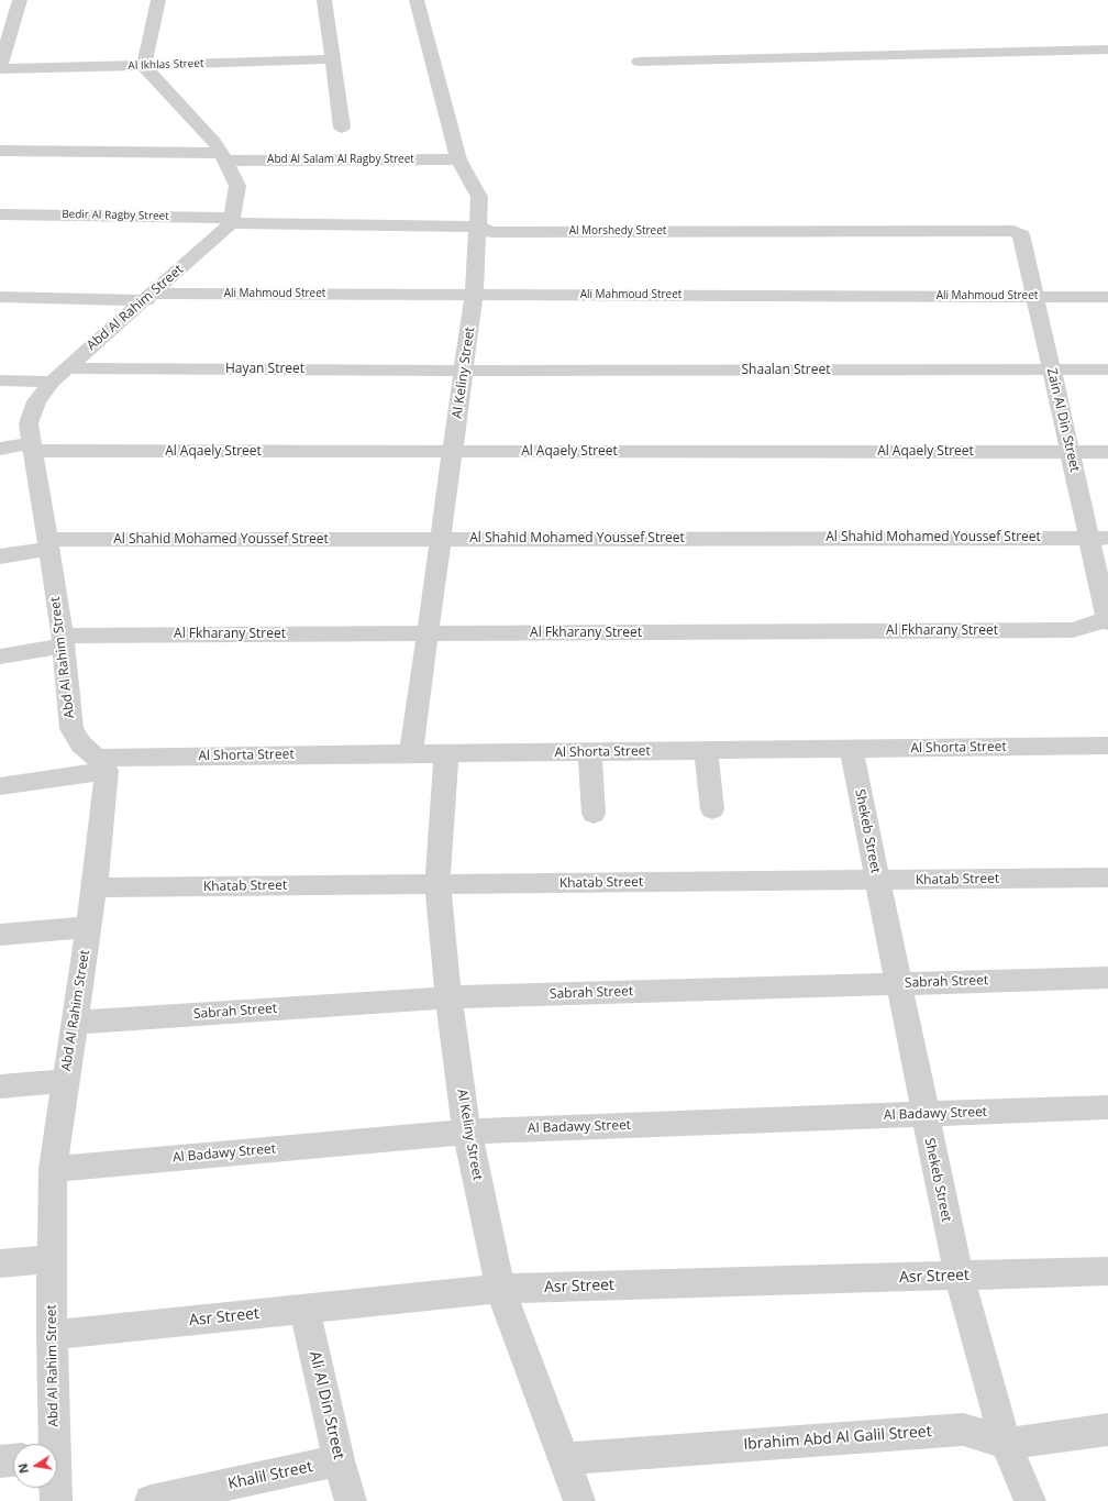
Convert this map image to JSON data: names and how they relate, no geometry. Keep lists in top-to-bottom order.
{
  "streets": {
    "street": [
      "Al Ikhlas Street",
      "Abd Al Salam Al Ragby Street",
      "Bedir Al Ragby Street",
      "Al Morshedy Street",
      "Ali Mahmoud Street",
      "Abd Al Rahim Street",
      "Hayan Street",
      "Shaalan Street",
      "Al Keliny Street",
      "Zain Al Din Street",
      "Al Aqaely Street",
      "Al Shahid Mohamed Youssef Street",
      "Al Fkharany Street",
      "Al Shorta Street",
      "Shekeb Street",
      "Khatab Street",
      "Sabrah Street",
      "Al Badawy Street",
      "Asr Street",
      "Ali Al Din Street",
      "Ibrahim Abd Al Galil Street",
      "Khalil Street"
    ]
  },
  "crossings": [
    ["Abd Al Salam Al Ragby Street", "Al Keliny Street"],
    ["Bedir Al Ragby Street", "Al Morshedy Street"],
    ["Bedir Al Ragby Street", "Abd Al Rahim Street"],
    ["Al Morshedy Street", "Abd Al Rahim Street"],
    ["Al Morshedy Street", "Al Keliny Street"],
    ["Al Morshedy Street", "Zain Al Din Street"],
    ["Ali Mahmoud Street", "Abd Al Rahim Street"],
    ["Ali Mahmoud Street", "Al Keliny Street"],
    ["Ali Mahmoud Street", "Zain Al Din Street"],
    ["Abd Al Rahim Street", "Hayan Street"],
    ["Abd Al Rahim Street", "Al Aqaely Street"],
    ["Abd Al Rahim Street", "Al Shahid Mohamed Youssef Street"],
    ["Abd Al Rahim Street", "Al Fkharany Street"],
    ["Abd Al Rahim Street", "Al Shorta Street"],
    ["Abd Al Rahim Street", "Khatab Street"],
    ["Abd Al Rahim Street", "Sabrah Street"],
    ["Abd Al Rahim Street", "Al Badawy Street"],
    ["Abd Al Rahim Street", "Asr Street"],
    ["Hayan Street", "Shaalan Street"],
    ["Hayan Street", "Al Keliny Street"],
    ["Shaalan Street", "Al Keliny Street"],
    ["Shaalan Street", "Zain Al Din Street"],
    ["Al Keliny Street", "Al Aqaely Street"],
    ["Al Keliny Street", "Al Shahid Mohamed Youssef Street"],
    ["Al Keliny Street", "Al Fkharany Street"],
    ["Al Keliny Street", "Al Shorta Street"],
    ["Al Keliny Street", "Khatab Street"],
    ["Al Keliny Street", "Sabrah Street"],
    ["Al Keliny Street", "Al Badawy Street"],
    ["Al Keliny Street", "Asr Street"],
    ["Al Keliny Street", "Ibrahim Abd Al Galil Street"],
    ["Zain Al Din Street", "Al Aqaely Street"],
    ["Zain Al Din Street", "Al Shahid Mohamed Youssef Street"],
    ["Zain Al Din Street", "Al Fkharany Street"],
    ["Al Shorta Street", "Shekeb Street"],
    ["Shekeb Street", "Khatab Street"],
    ["Shekeb Street", "Sabrah Street"],
    ["Shekeb Street", "Al Badawy Street"],
    ["Shekeb Street", "Asr Street"],
    ["Shekeb Street", "Ibrahim Abd Al Galil Street"],
    ["Asr Street", "Ali Al Din Street"],
    ["Ali Al Din Street", "Khalil Street"]
  ],
  "north": "left"
}
